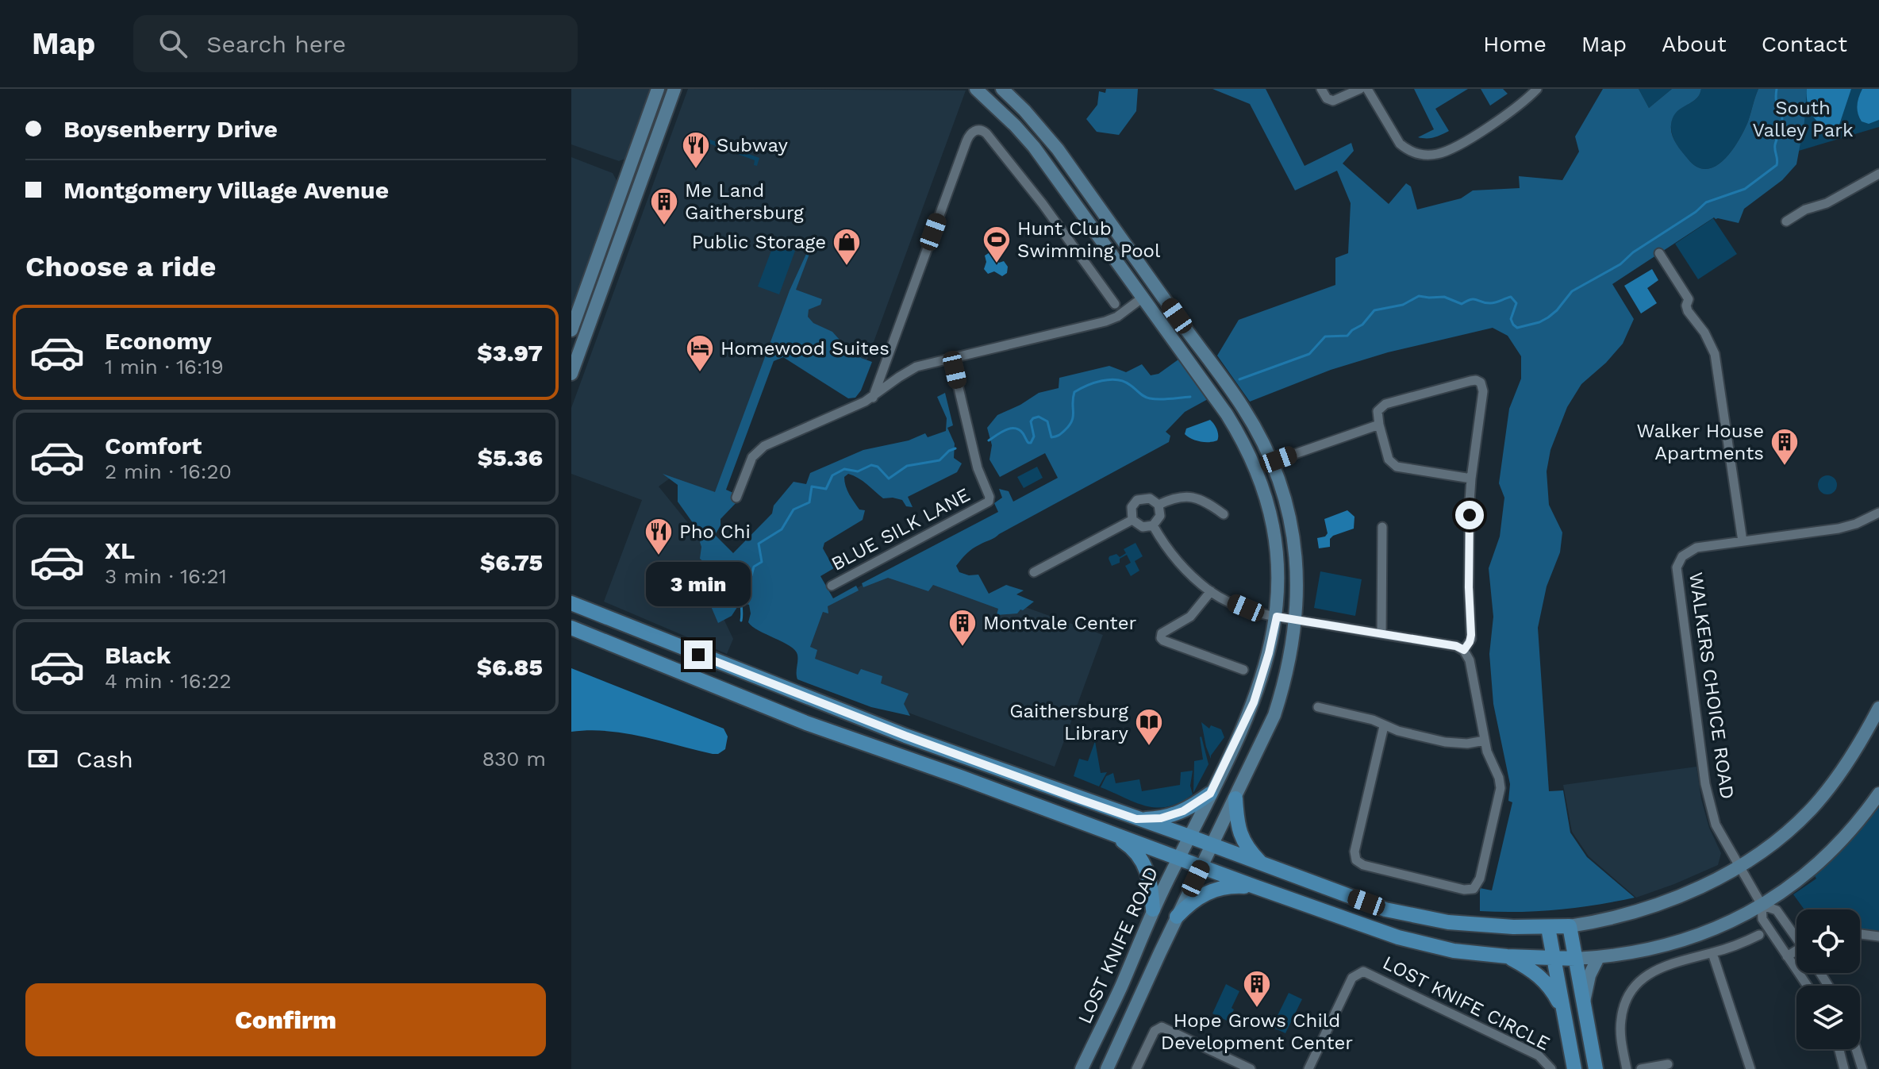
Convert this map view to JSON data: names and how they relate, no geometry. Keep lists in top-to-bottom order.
{
  "streets": {
    "street": [
      "BLUE SILK LANE",
      "WALKERS CHOICE ROAD",
      "LOST KNIFE ROAD",
      "LOST KNIFE CIRCLE"
    ]
  },
  "parks": ["South Valley Park"],
  "places": {
    "restaurant": ["Subway", "Pho Chi"],
    "building": [
      "Me Land Gaithersburg",
      "Walker House Apartments",
      "Montvale Center",
      "Hope Grows Child Development Center"
    ],
    "sports": ["Hunt Club Swimming Pool"],
    "shop": ["Public Storage"],
    "hotel": ["Homewood Suites"],
    "library": ["Gaithersburg Library"]
  },
  "page": {
    "header": "Map",
    "search": "Search here",
    "nav": [
      "Home",
      "Map",
      "About",
      "Contact"
    ],
    "banner": ["Boysenberry Drive", "Montgomery Village Avenue"],
    "heading": "Choose a ride",
    "list": [
      {
        "name": "Economy",
        "note": "1 min · 16:19",
        "value": "$3.97"
      },
      {
        "name": "Comfort",
        "note": "2 min · 16:20",
        "value": "$5.36"
      },
      {
        "name": "XL",
        "note": "3 min · 16:21",
        "value": "$6.75"
      },
      {
        "name": "Black",
        "note": "4 min · 16:22",
        "value": "$6.85"
      }
    ],
    "bubble": "3 min",
    "pay": ["Cash", "830 m"],
    "buttons": "Confirm"
  }
}
